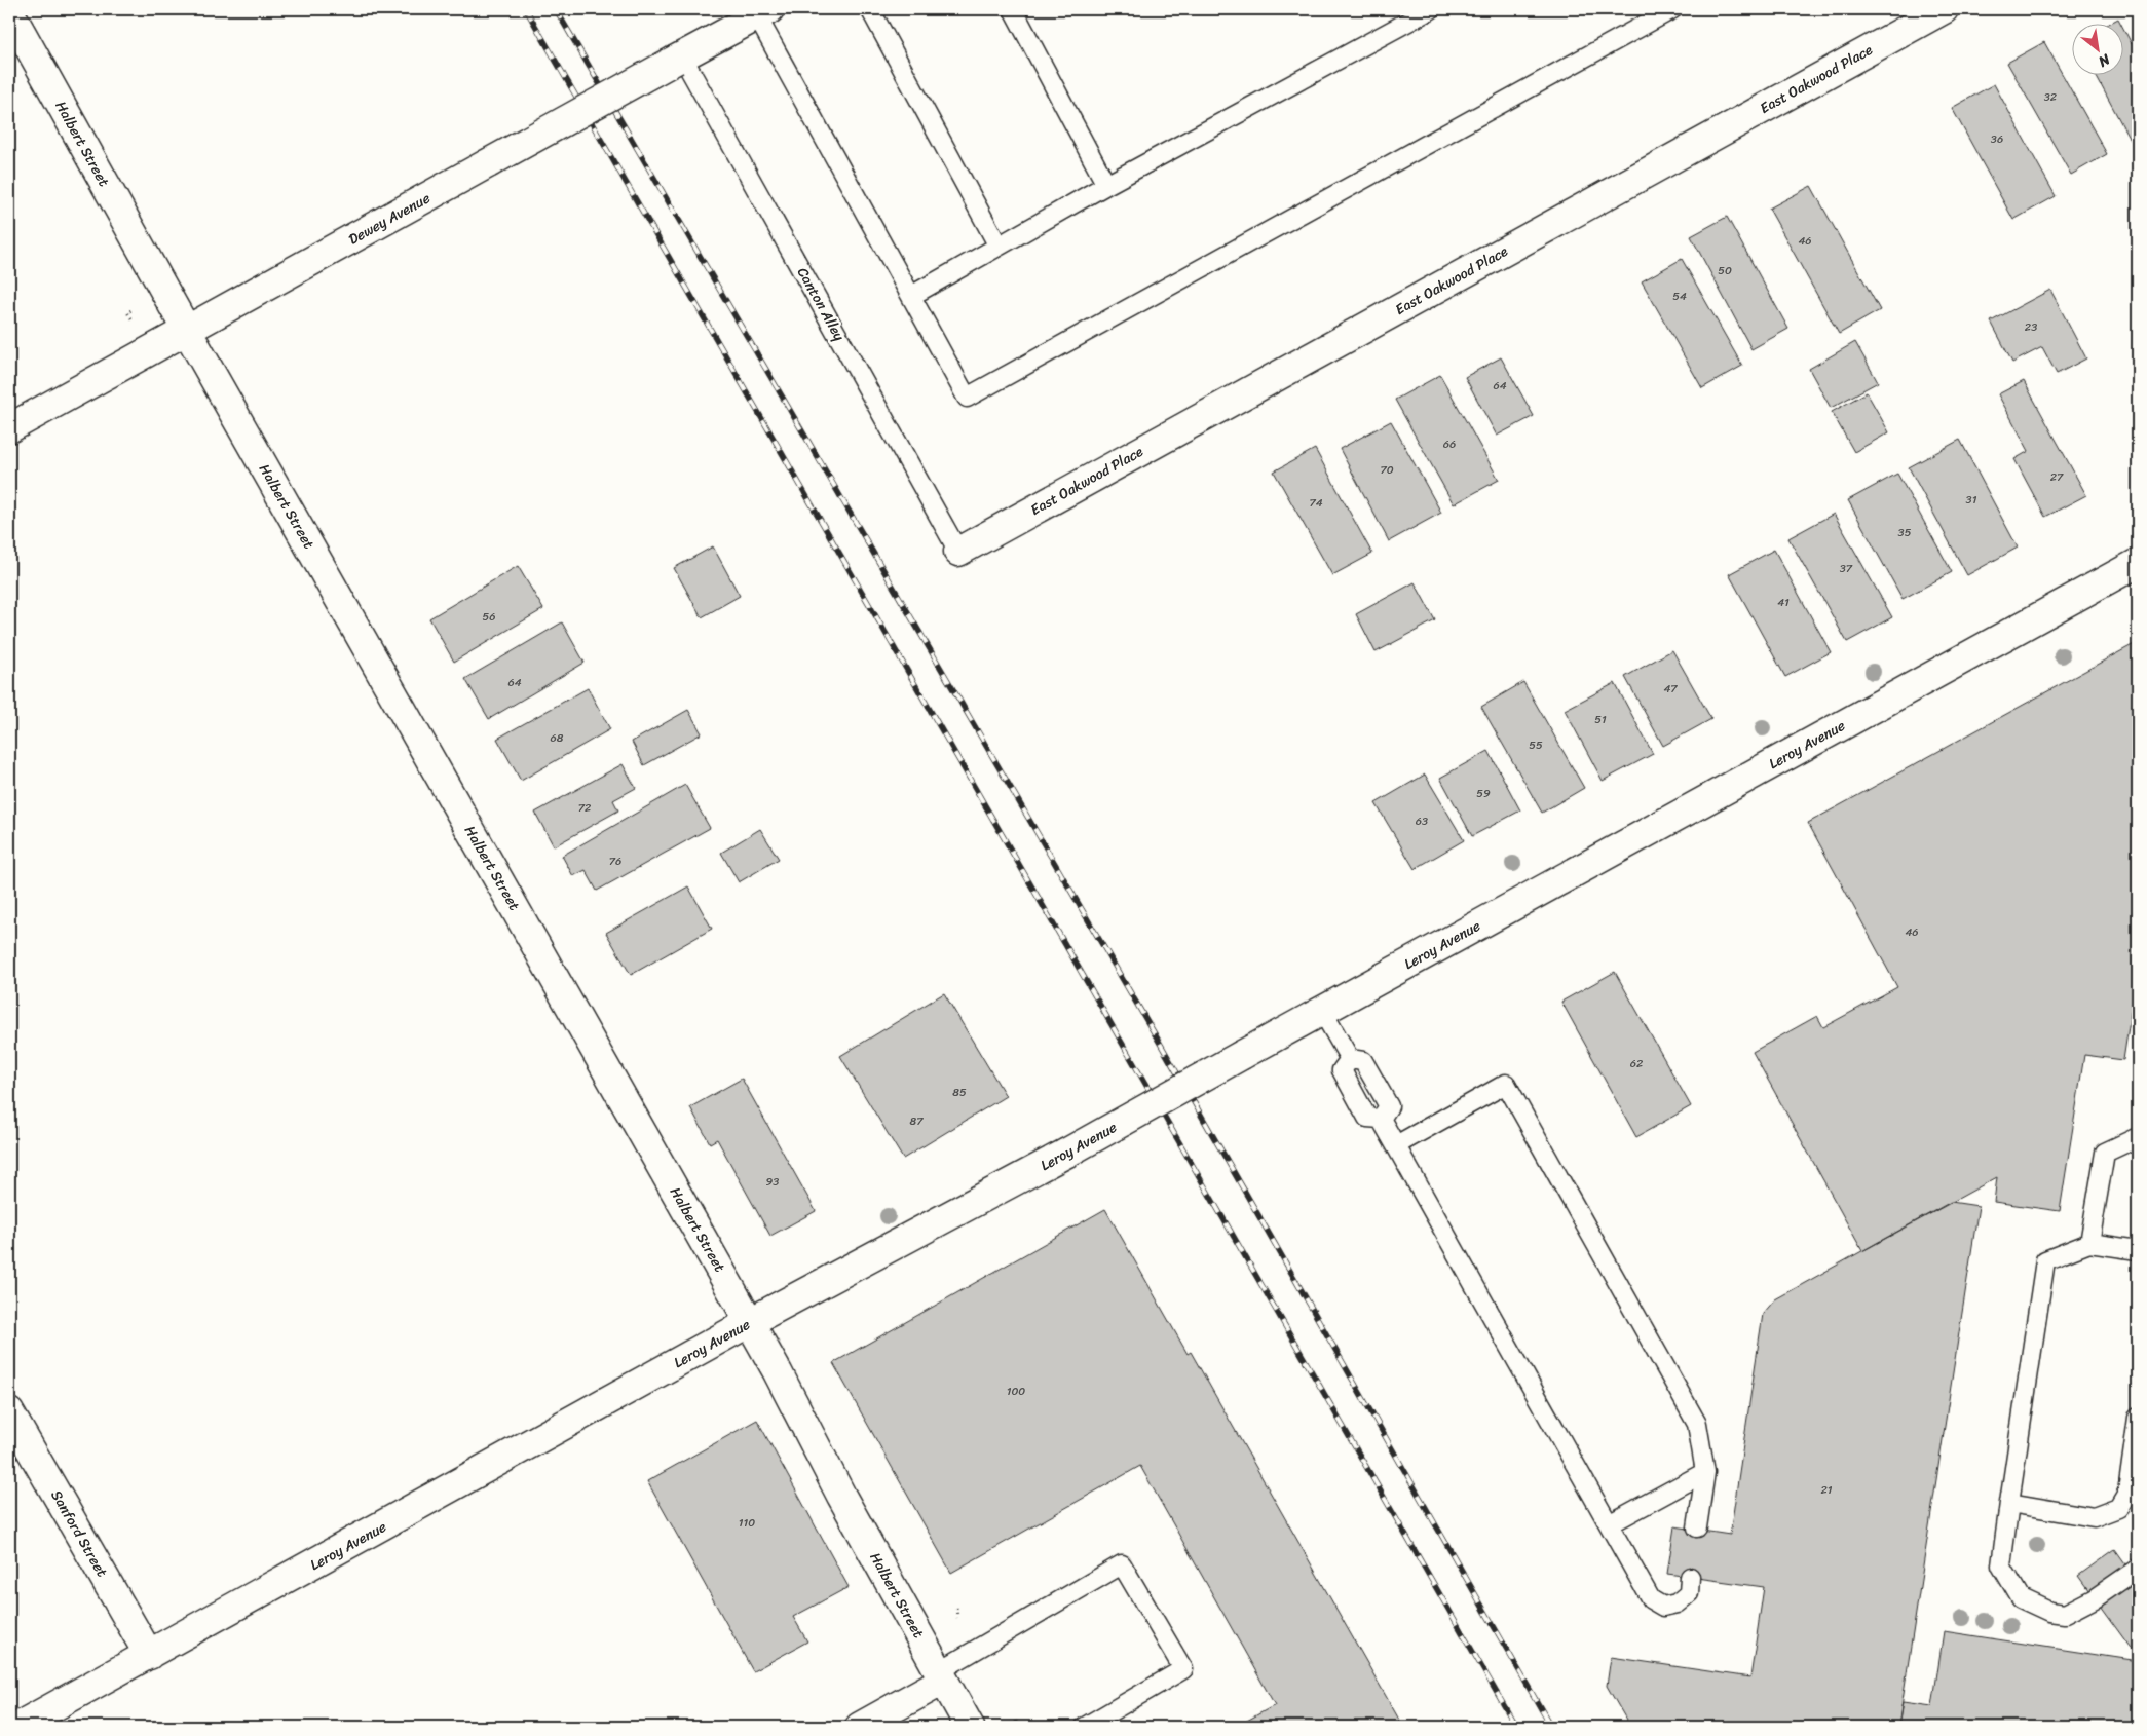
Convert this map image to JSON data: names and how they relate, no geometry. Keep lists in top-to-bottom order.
{
  "streets": {
    "street": [
      "East Oakwood Place",
      "Halbert Street",
      "Dewey Avenue",
      "Leroy Avenue",
      "Sanford Street"
    ],
    "lane": ["Canton Alley"]
  },
  "crossings": [
    ["East Oakwood Place", "Canton Alley"],
    ["Halbert Street", "Dewey Avenue"],
    ["Halbert Street", "Leroy Avenue"],
    ["Dewey Avenue", "Canton Alley"],
    ["Leroy Avenue", "Sanford Street"]
  ],
  "house_numbers": [
    "32",
    "36",
    "46",
    "50",
    "54",
    "23",
    "64",
    "66",
    "70",
    "27",
    "31",
    "74",
    "35",
    "37",
    "41",
    "56",
    "64",
    "47",
    "51",
    "68",
    "55",
    "59",
    "72",
    "63",
    "76",
    "46",
    "62",
    "85",
    "87",
    "93",
    "100",
    "21",
    "110"
  ],
  "north": "bottom right"
}
